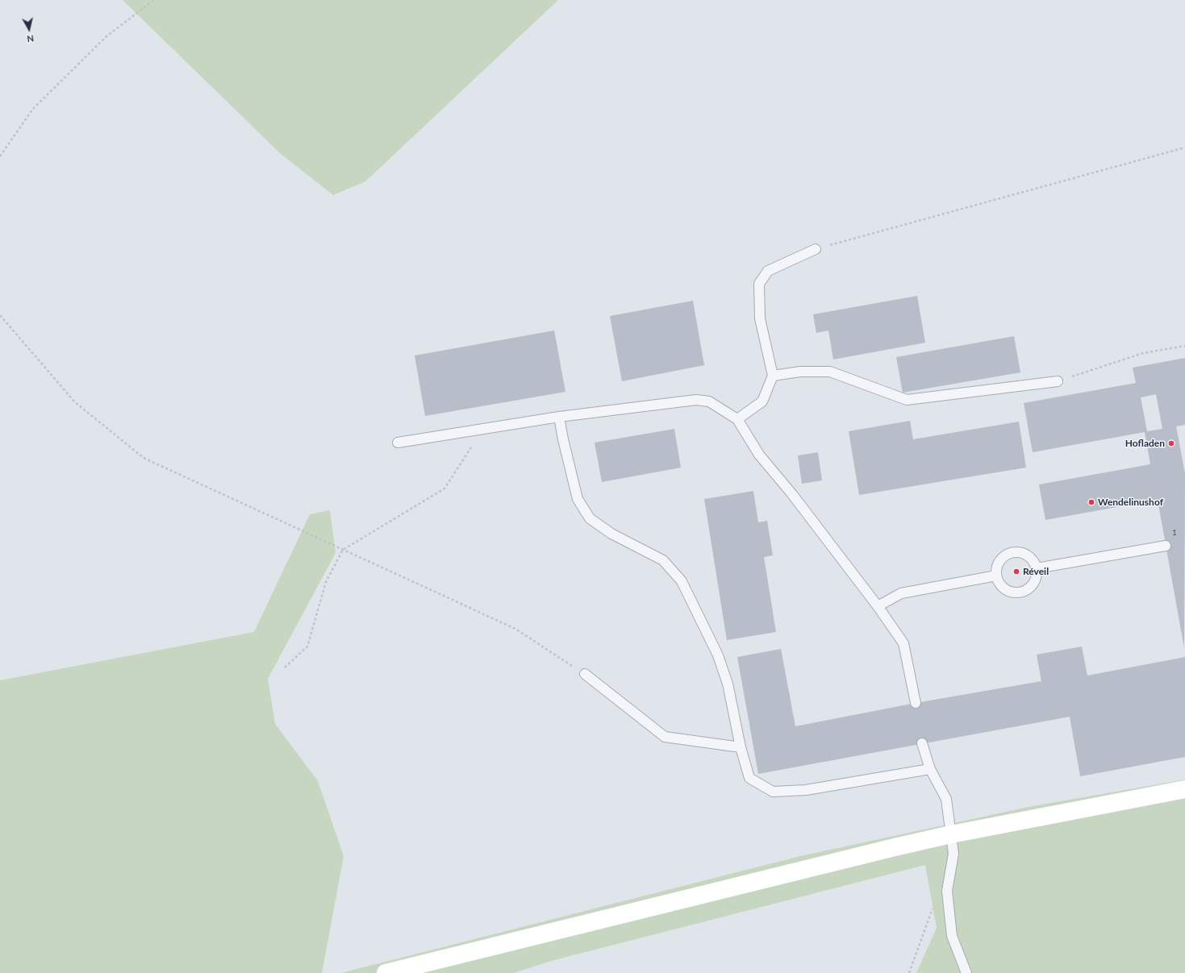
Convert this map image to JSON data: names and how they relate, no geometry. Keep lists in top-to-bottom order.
{
  "places": ["Hofladen", "Wendelinushof", "Réveil"],
  "house_numbers": ["1"],
  "north": "bottom"
}
